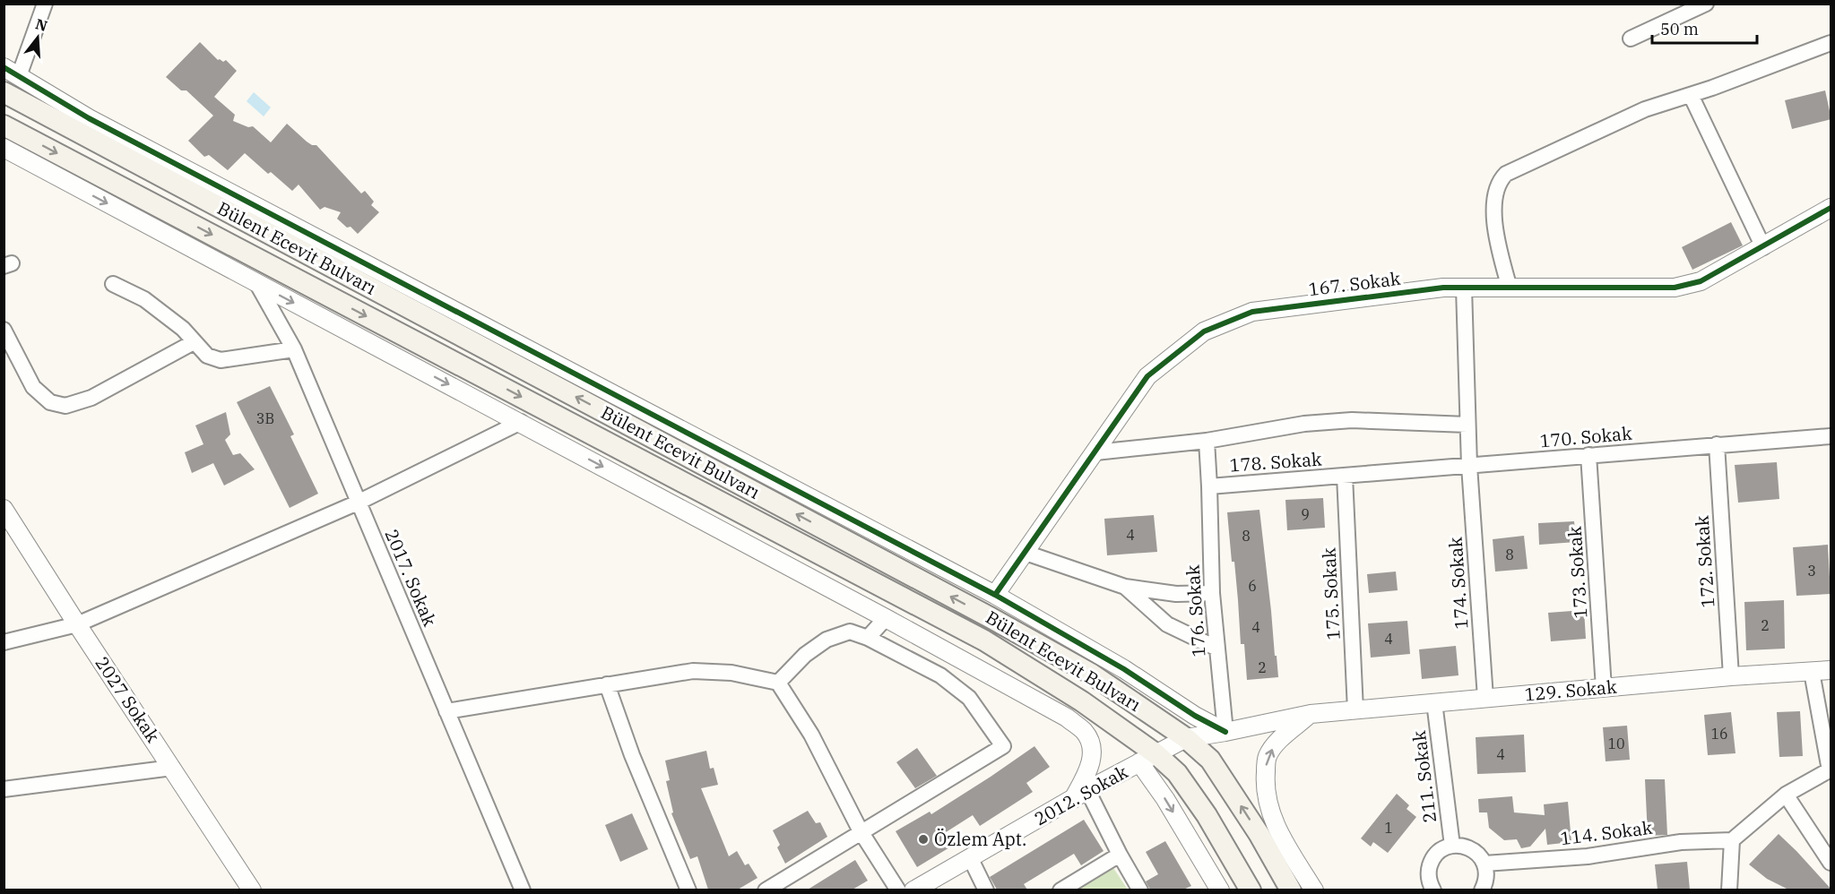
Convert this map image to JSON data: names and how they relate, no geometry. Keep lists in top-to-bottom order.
{
  "streets": {
    "main road": ["Bülent Ecevit Bulvarı"],
    "street": [
      "167. Sokak",
      "170. Sokak",
      "178. Sokak",
      "172. Sokak",
      "173. Sokak",
      "2017. Sokak",
      "174. Sokak",
      "175. Sokak",
      "176. Sokak",
      "129. Sokak",
      "2027 Sokak",
      "211. Sokak",
      "2012. Sokak",
      "114. Sokak"
    ]
  },
  "crossings": [
    ["Bülent Ecevit Bulvarı", "2012. Sokak"],
    ["167. Sokak", "174. Sokak"],
    ["170. Sokak", "178. Sokak"],
    ["170. Sokak", "172. Sokak"],
    ["170. Sokak", "173. Sokak"],
    ["170. Sokak", "174. Sokak"],
    ["170. Sokak", "175. Sokak"],
    ["178. Sokak", "175. Sokak"],
    ["178. Sokak", "176. Sokak"],
    ["172. Sokak", "129. Sokak"],
    ["173. Sokak", "129. Sokak"],
    ["174. Sokak", "129. Sokak"],
    ["175. Sokak", "129. Sokak"],
    ["176. Sokak", "129. Sokak"],
    ["176. Sokak", "2012. Sokak"],
    ["129. Sokak", "211. Sokak"],
    ["129. Sokak", "2012. Sokak"]
  ],
  "places": ["Özlem Apt."],
  "house_numbers": [
    "3B",
    "9",
    "4",
    "8",
    "8",
    "3",
    "6",
    "2",
    "4",
    "4",
    "2",
    "16",
    "10",
    "4",
    "1"
  ],
  "scale_bar": "50 m",
  "north": "top"
}
